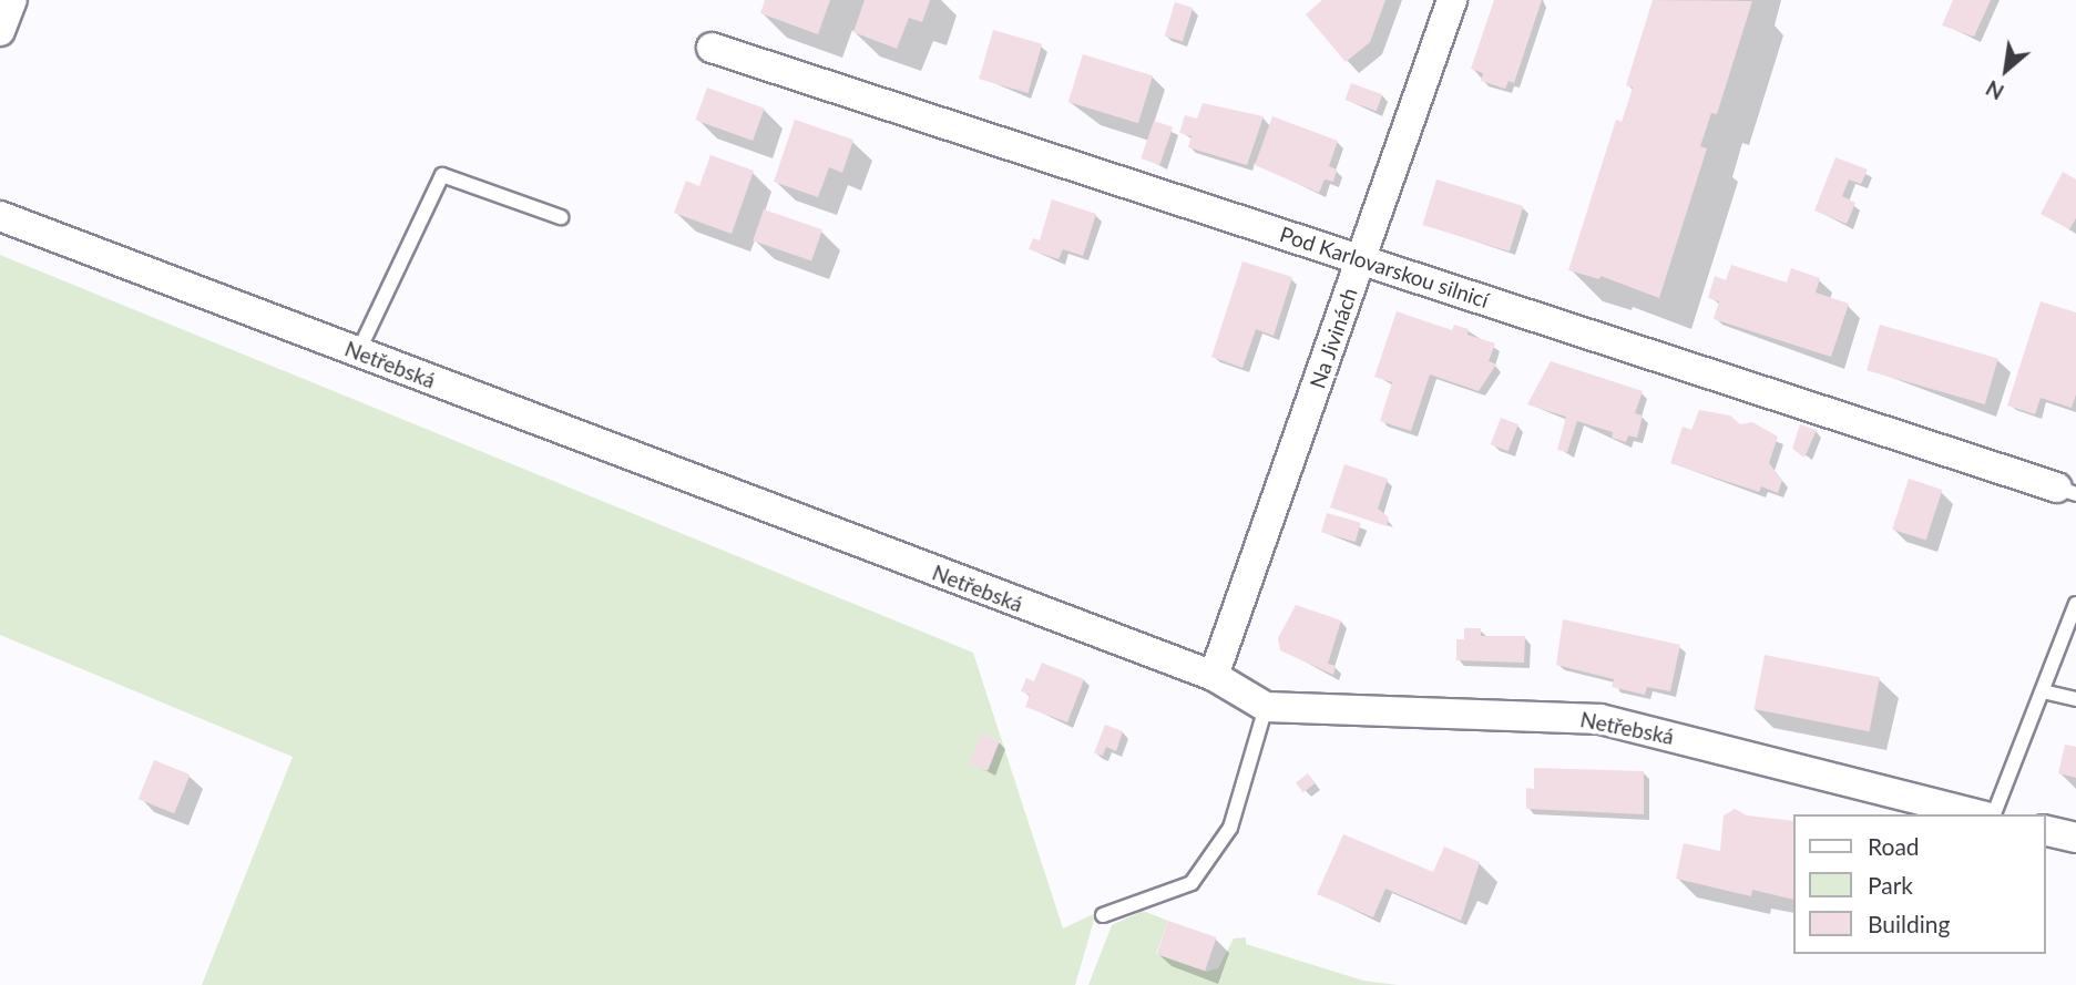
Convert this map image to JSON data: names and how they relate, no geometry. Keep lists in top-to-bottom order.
{
  "streets": {
    "street": ["Pod Karlovarskou silnicí", "Na Jivinách", "Netřebská"]
  },
  "crossings": [
    ["Pod Karlovarskou silnicí", "Na Jivinách"],
    ["Na Jivinách", "Netřebská"]
  ],
  "legend": ["Road", "Park", "Building"],
  "north": "bottom left"
}
